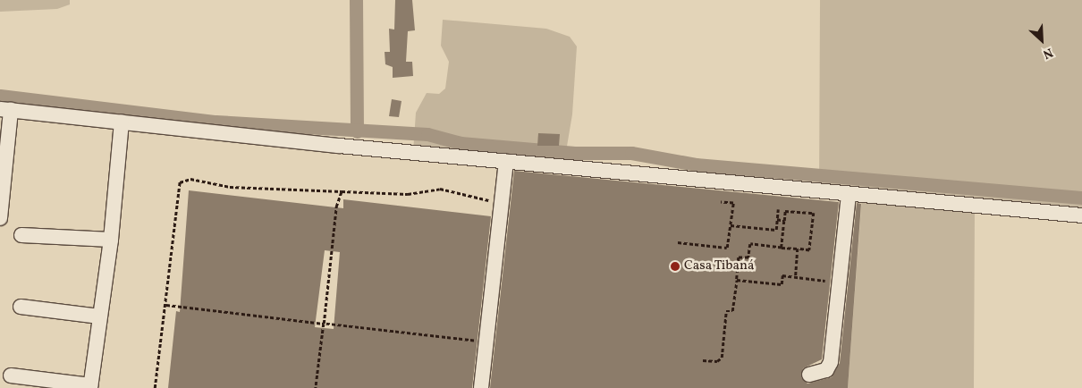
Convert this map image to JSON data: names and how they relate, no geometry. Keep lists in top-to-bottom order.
{
  "places": ["Casa Tibaná"],
  "north": "bottom right"
}
